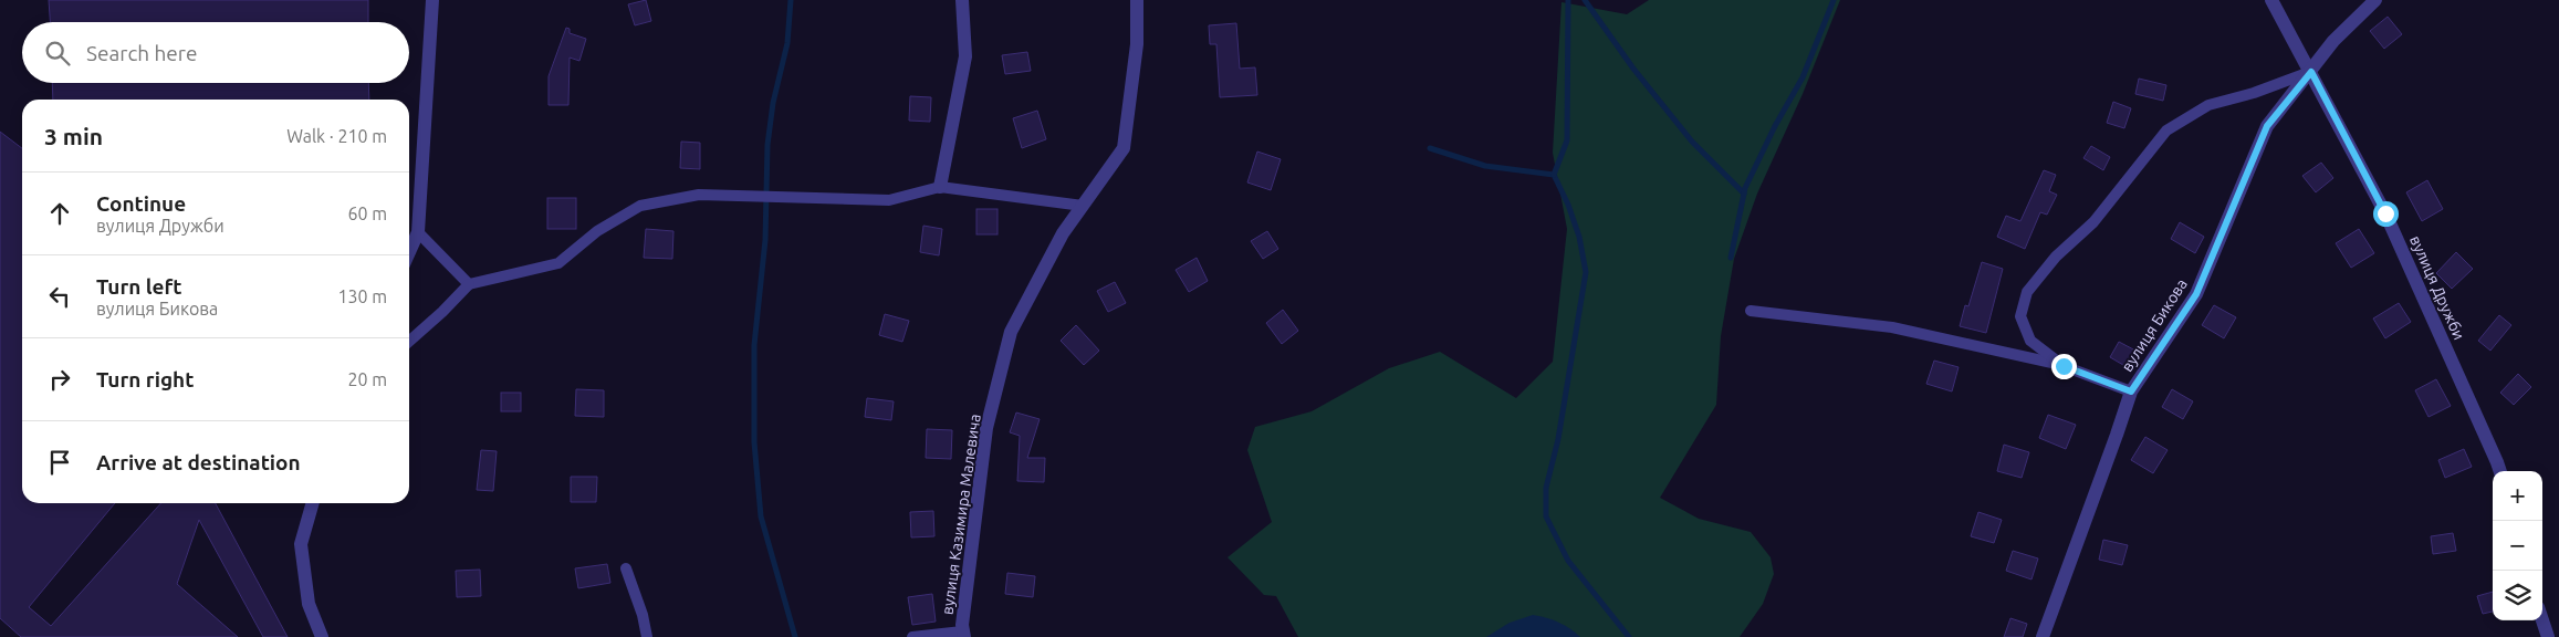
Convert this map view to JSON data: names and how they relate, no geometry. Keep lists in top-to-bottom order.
{
  "streets": {
    "street": ["вулиця Дружби", "вулиця Бикова", "вулиця Казимира Малевича"]
  },
  "crossings": [
    ["вулиця Дружби", "вулиця Бикова"]
  ],
  "page": {
    "search": "Search here",
    "heading": ["3 min", "Walk · 210 m"],
    "list": [
      ["Continue", "вулиця Дружби", "60 m"],
      ["Turn left", "вулиця Бикова", "130 m"],
      ["Turn right", "20 m"],
      "Arrive at destination"
    ],
    "map_buttons": ["+", "−"]
  }
}
